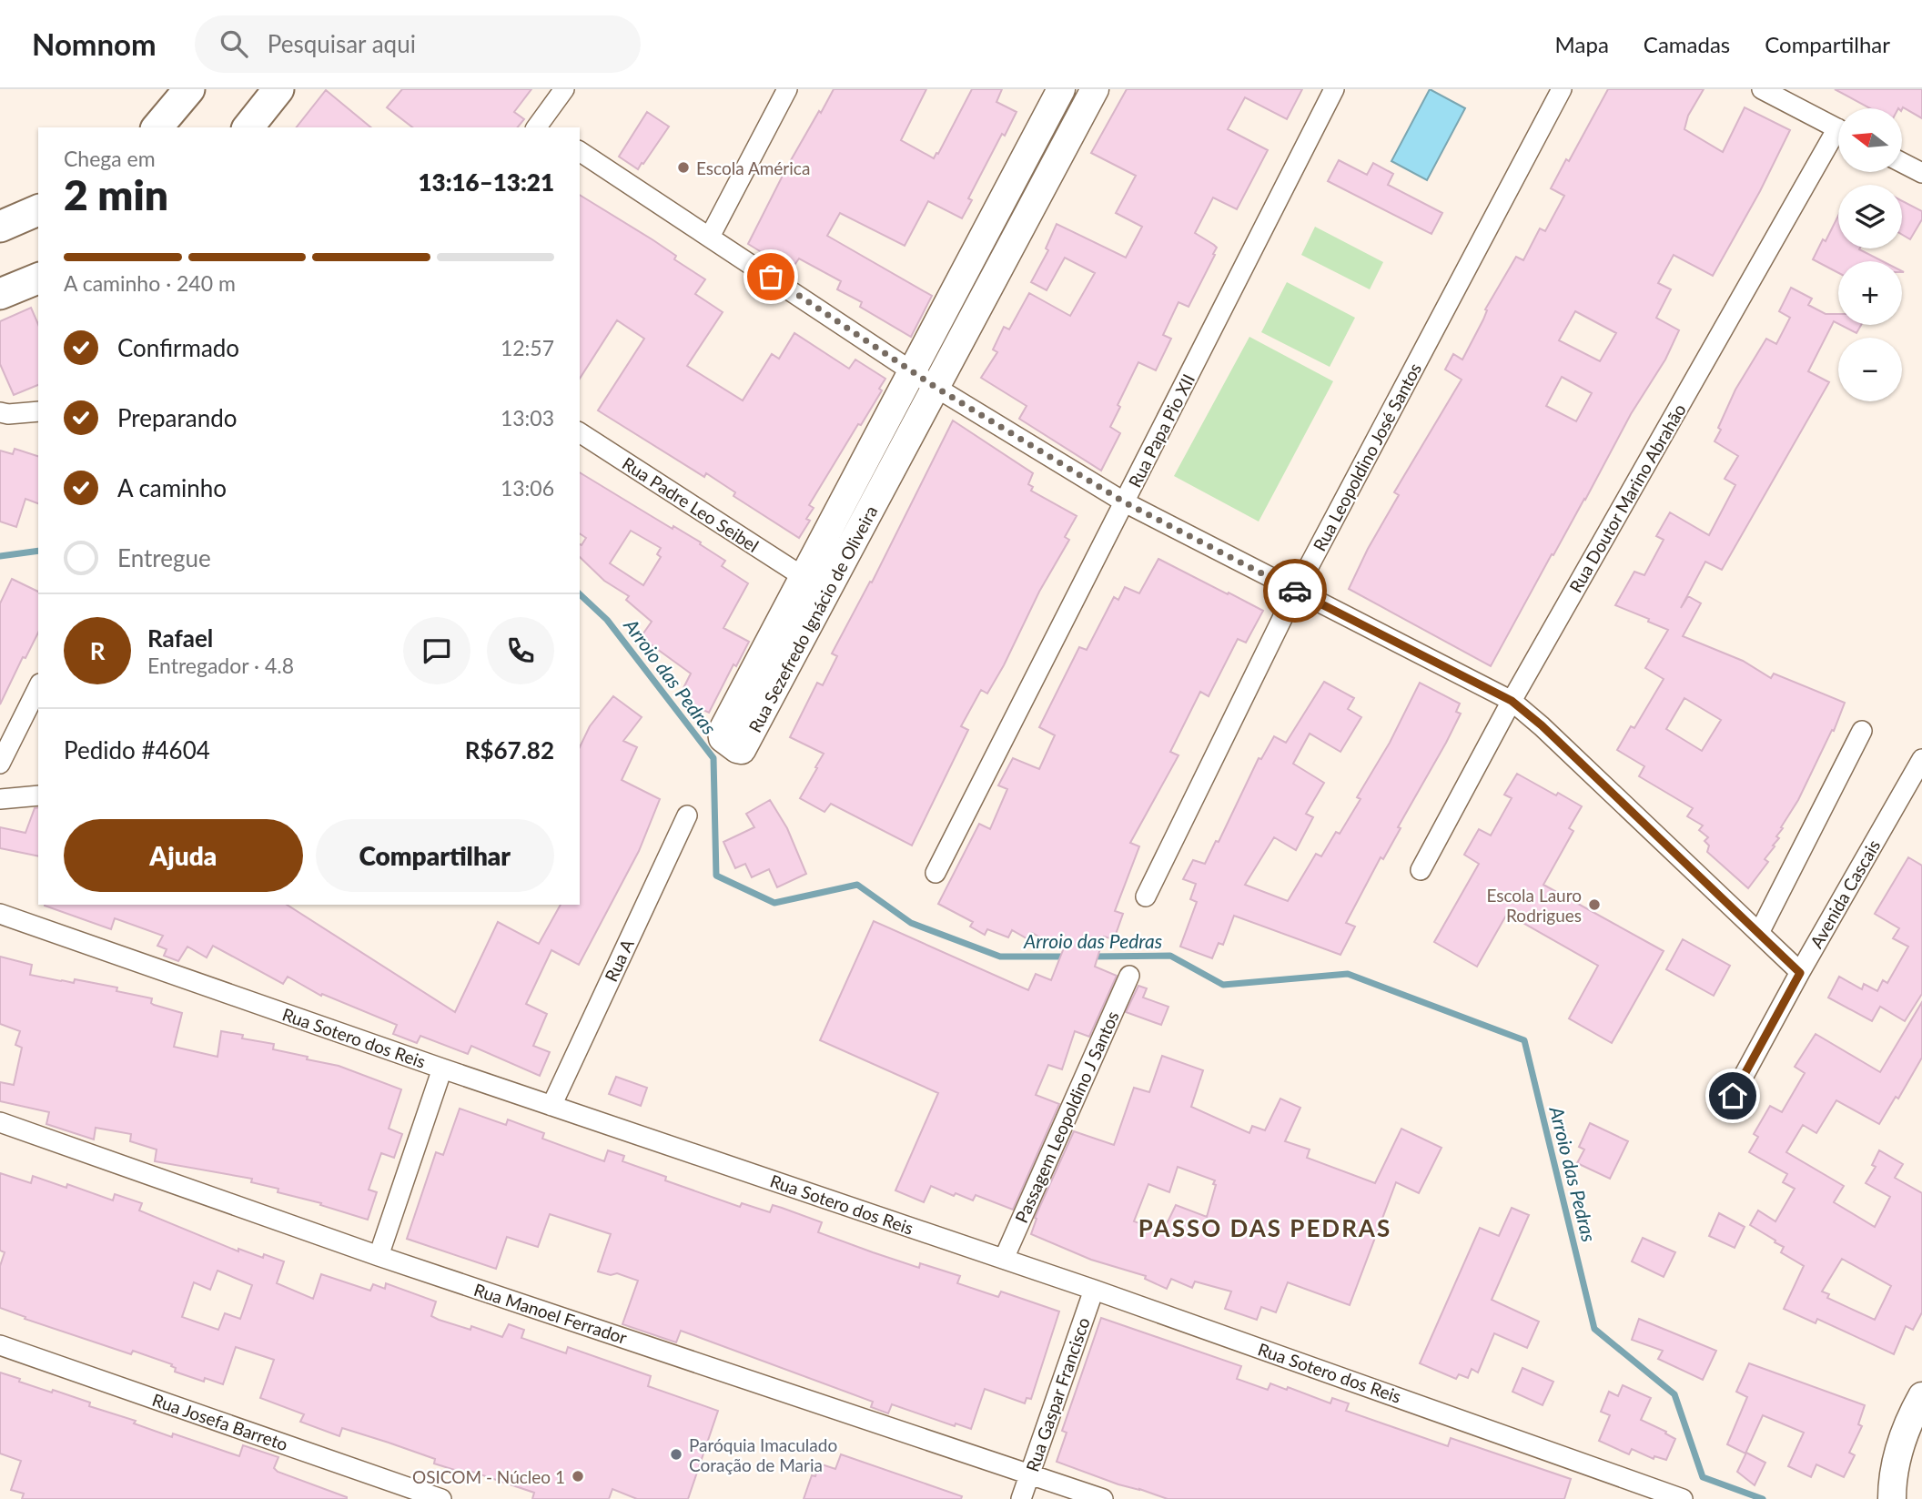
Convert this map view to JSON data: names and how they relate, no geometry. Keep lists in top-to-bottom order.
{
  "streets": {
    "street": [
      "Rua Papa Pio XII",
      "Rua Leopoldino José Santos",
      "Rua Doutor Marino Abrahão",
      "Rua Padre Leo Seibel",
      "Rua Sezefredo Ignácio de Oliveira",
      "Avenida Cascais",
      "Rua A",
      "Rua Sotero dos Reis",
      "Passagem Leopoldino J Santos",
      "Rua Manoel Ferrador",
      "Rua Gaspar Francisco",
      "Rua Josefa Barreto"
    ]
  },
  "crossings": [
    ["Rua Padre Leo Seibel", "Rua Sezefredo Ignácio de Oliveira"],
    ["Rua A", "Rua Sotero dos Reis"],
    ["Rua Sotero dos Reis", "Passagem Leopoldino J Santos"],
    ["Rua Sotero dos Reis", "Rua Gaspar Francisco"],
    ["Rua Manoel Ferrador", "Rua Gaspar Francisco"]
  ],
  "districts": ["PASSO DAS PEDRAS"],
  "water": ["Arroio das Pedras"],
  "places": [
    "Escola América",
    "Escola Lauro Rodrigues",
    "Paróquia Imaculado Coração de Maria",
    "OSICOM - Núcleo 1"
  ],
  "north": "left",
  "page": {
    "header": "Nomnom",
    "search": "Pesquisar aqui",
    "nav": ["Mapa", "Camadas", "Compartilhar"],
    "map_buttons": ["+", "−"],
    "heading": ["2 min", "Chega em", "13:16–13:21"],
    "panel": [
      "Rafael",
      "Entregador · 4.8",
      "Pedido #4604",
      "R$67.82"
    ],
    "bar": "A caminho · 240 m",
    "list": [
      ["Confirmado", "12:57"],
      ["Preparando", "13:03"],
      ["A caminho", "13:06"],
      "Entregue"
    ],
    "round": "R",
    "buttons": ["Ajuda", "Compartilhar"]
  }
}
